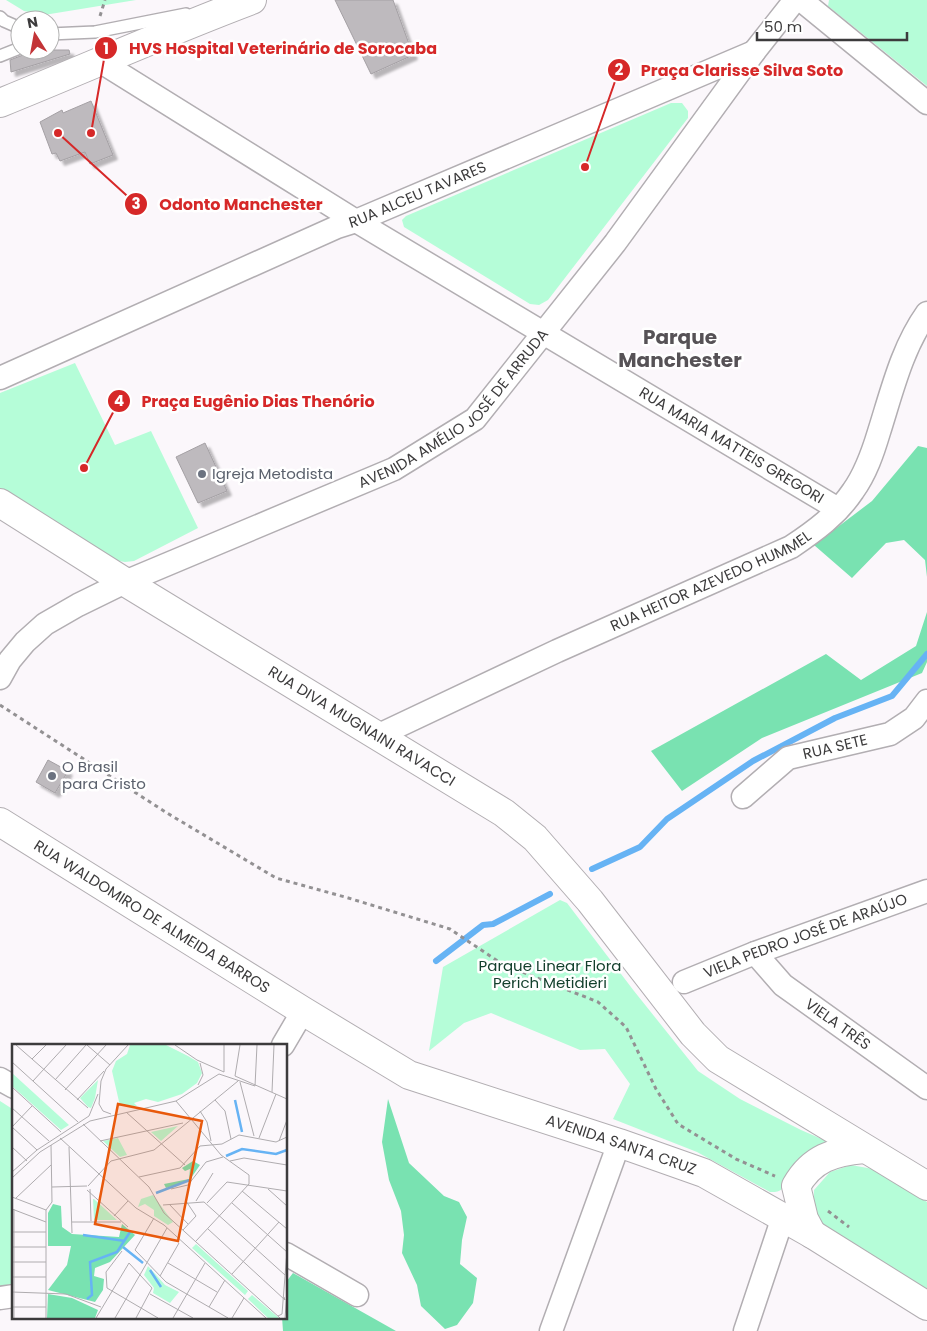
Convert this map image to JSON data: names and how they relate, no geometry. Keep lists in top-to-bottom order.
{
  "streets": {
    "main road": ["RUA DIVA MUGNAINI RAVACCI", "RUA WALDOMIRO DE ALMEIDA BARROS", "AVENIDA SANTA CRUZ"],
    "street": [
      "RUA ALCEU TAVARES",
      "AVENIDA AMÉLIO JOSÉ DE ARRUDA",
      "RUA MARIA MATTEIS GREGORI",
      "RUA HEITOR AZEVEDO HUMMEL",
      "RUA SETE",
      "VIELA PEDRO JOSÉ DE ARAÚJO",
      "VIELA TRÊS"
    ]
  },
  "crossings": [
    ["RUA ALCEU TAVARES", "AVENIDA AMÉLIO JOSÉ DE ARRUDA"],
    ["RUA ALCEU TAVARES", "RUA MARIA MATTEIS GREGORI"],
    ["AVENIDA AMÉLIO JOSÉ DE ARRUDA", "RUA MARIA MATTEIS GREGORI"],
    ["AVENIDA AMÉLIO JOSÉ DE ARRUDA", "RUA DIVA MUGNAINI RAVACCI"],
    ["RUA MARIA MATTEIS GREGORI", "RUA HEITOR AZEVEDO HUMMEL"],
    ["RUA HEITOR AZEVEDO HUMMEL", "RUA DIVA MUGNAINI RAVACCI"],
    ["RUA WALDOMIRO DE ALMEIDA BARROS", "AVENIDA SANTA CRUZ"],
    ["VIELA PEDRO JOSÉ DE ARAÚJO", "VIELA TRÊS"]
  ],
  "districts": ["Parque Manchester"],
  "parks": ["Parque Linear Flora Perich Metidieri"],
  "places": [
    "Odonto Manchester",
    "HVS Hospital Veterinário de Sorocaba",
    "Praça Clarisse Silva Soto",
    "Praça Eugênio Dias Thenório",
    "Igreja Metodista",
    "O Brasil para Cristo"
  ],
  "scale_bar": "50 m",
  "north": "top"
}
